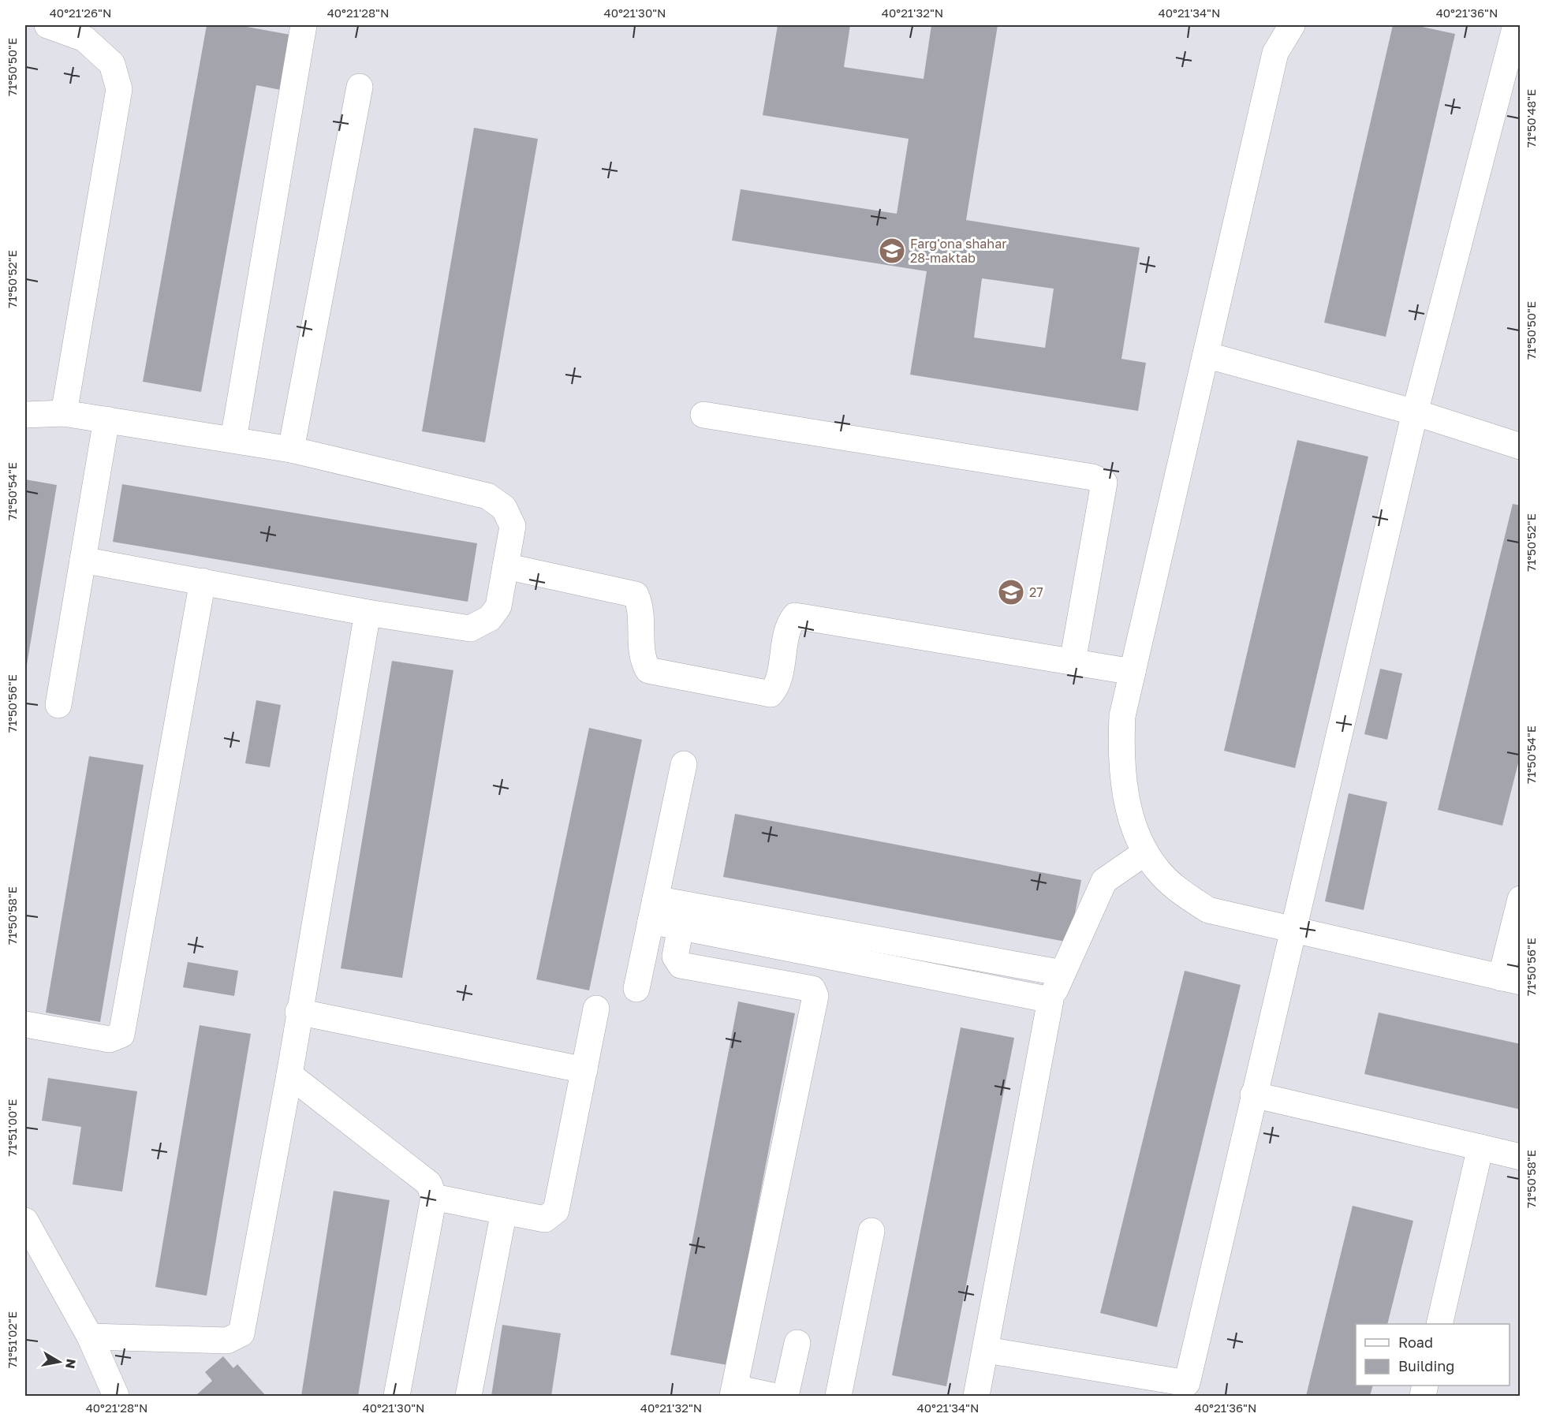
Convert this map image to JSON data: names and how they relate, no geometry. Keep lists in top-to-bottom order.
{
  "places": {
    "school or university": ["Farg'ona shahar 28-maktab", "27"]
  },
  "legend": ["Road", "Building"],
  "north": "right",
  "coordinates": [
    "40°21'26\"N",
    "40°21'28\"N",
    "40°21'30\"N",
    "40°21'32\"N",
    "40°21'34\"N",
    "40°21'36\"N",
    "71°50'50\"E",
    "71°50'48\"E",
    "71°50'52\"E",
    "71°50'54\"E",
    "71°50'56\"E",
    "71°50'58\"E",
    "71°51'00\"E",
    "71°51'02\"E"
  ]
}
